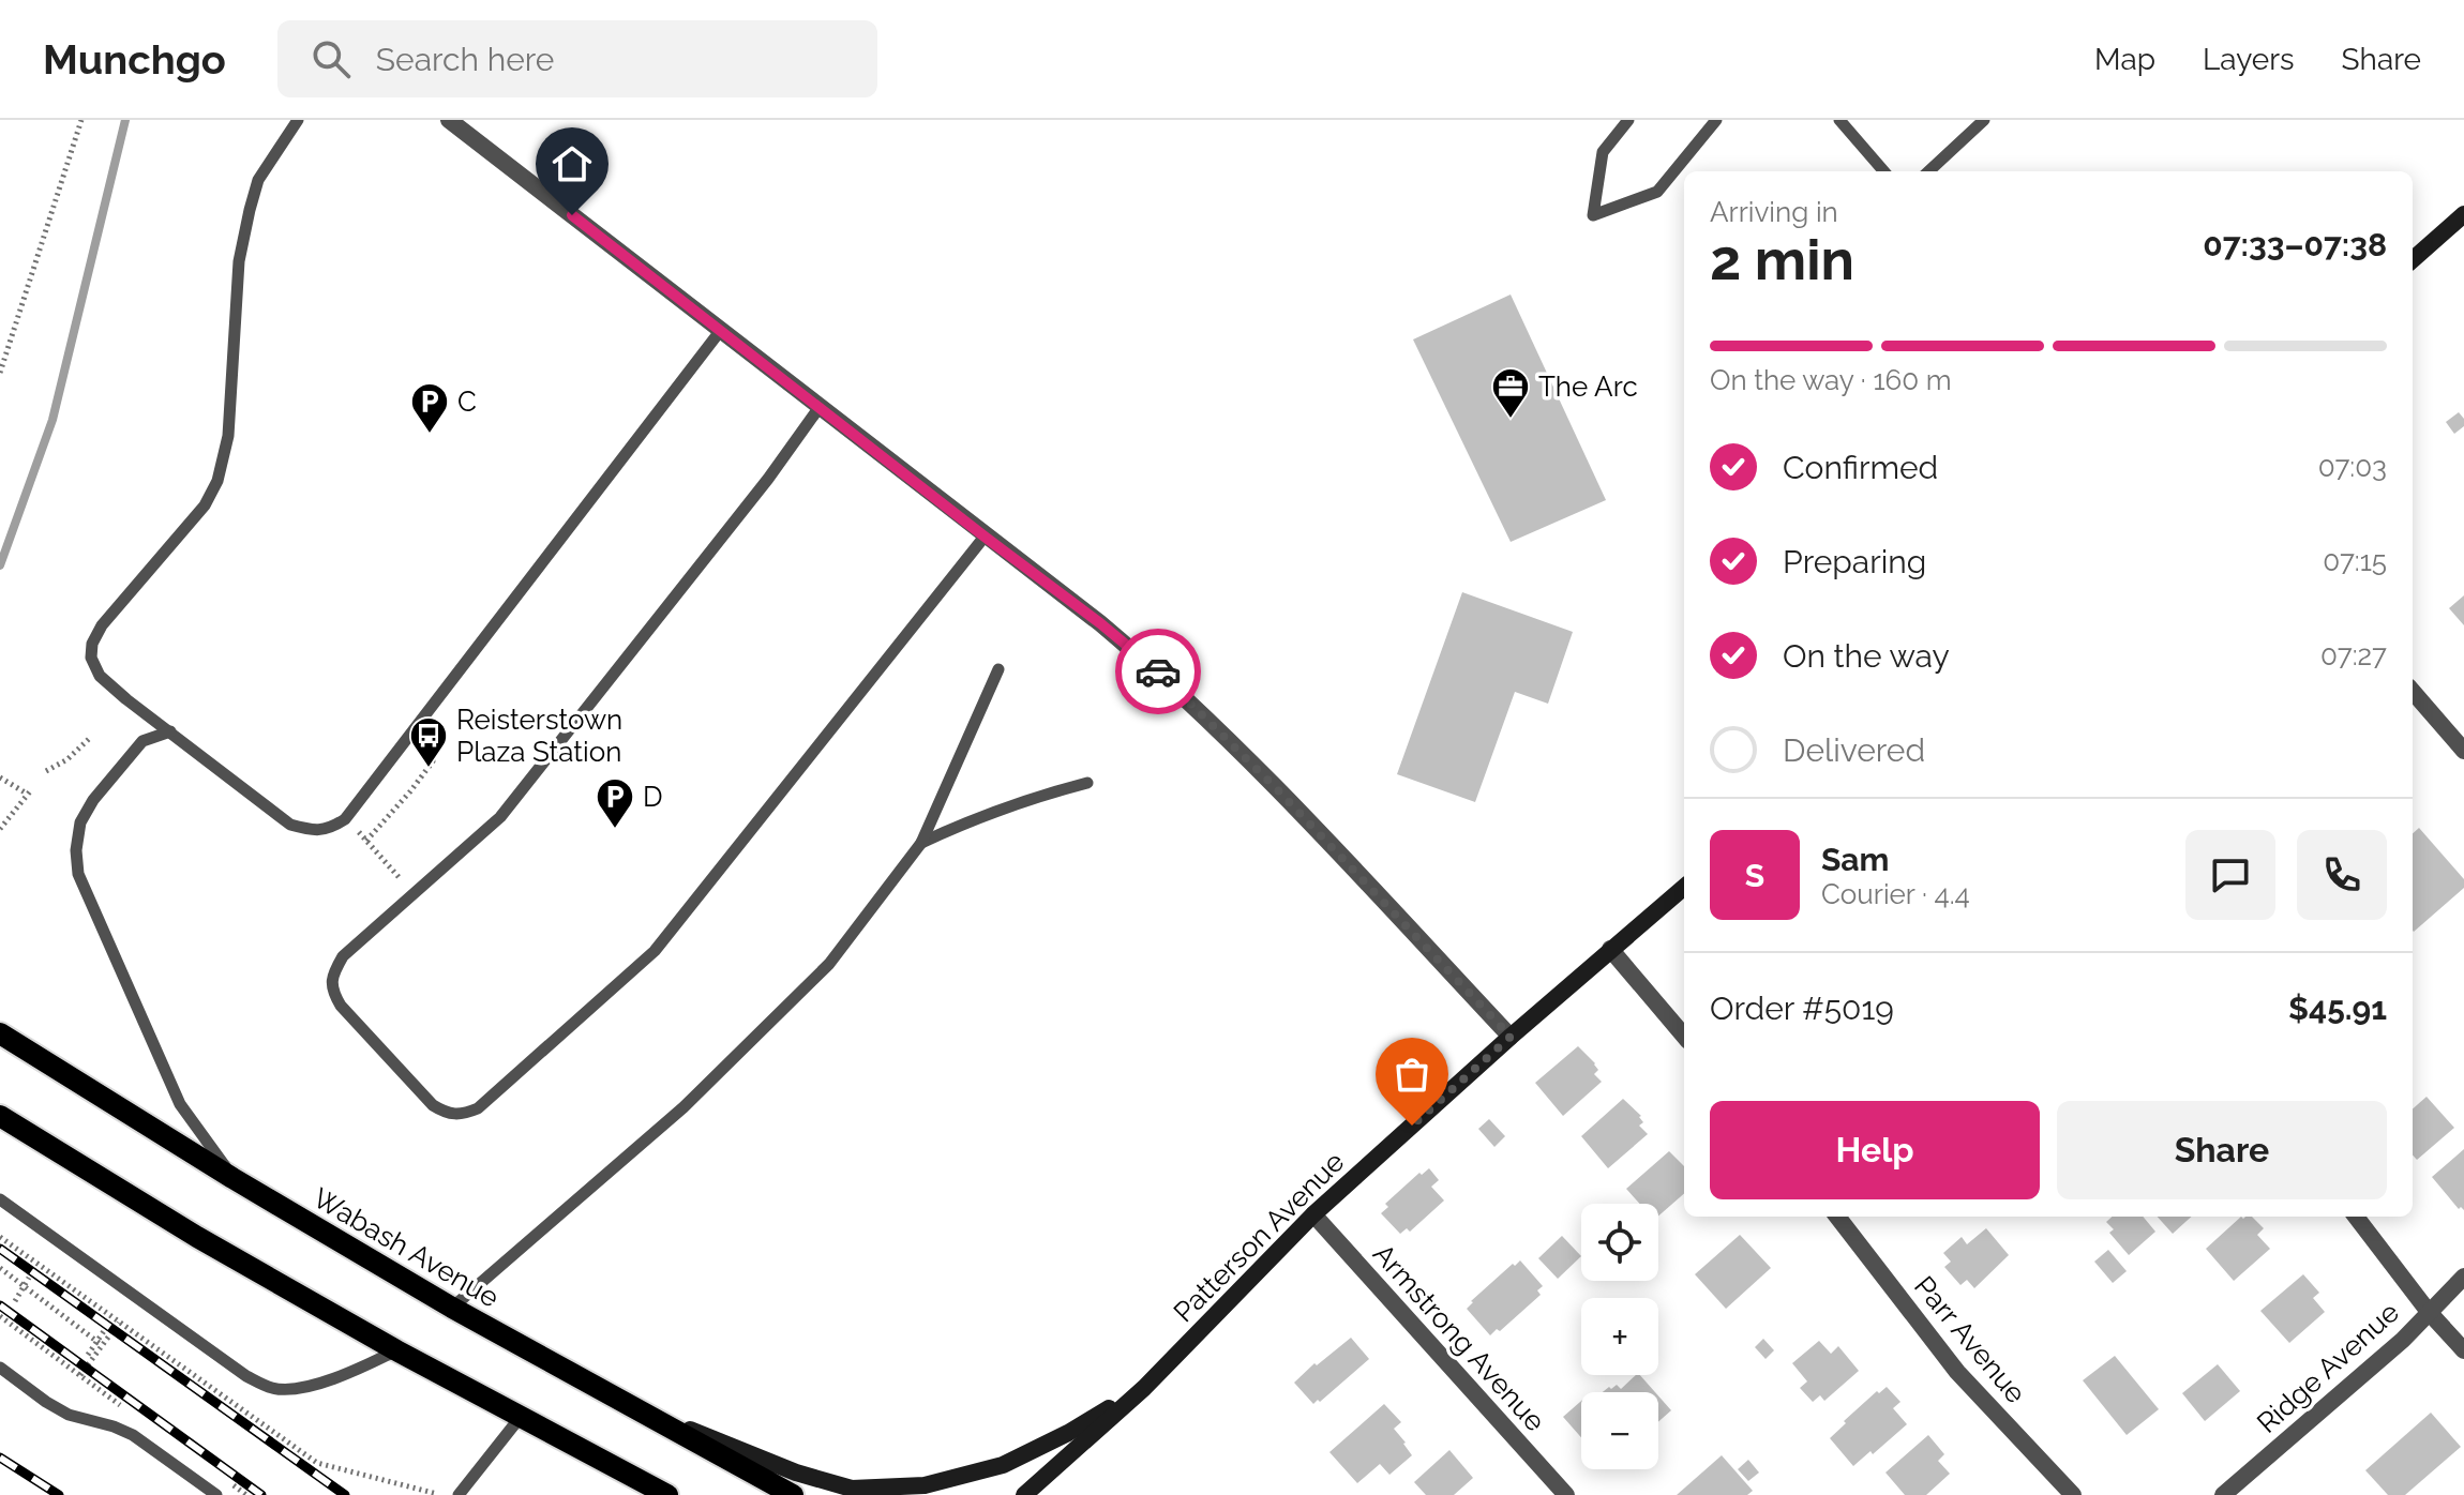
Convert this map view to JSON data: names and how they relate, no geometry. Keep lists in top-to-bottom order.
{
  "streets": {
    "main road": ["Patterson Avenue", "Wabash Avenue"],
    "street": ["Armstrong Avenue", "Parr Avenue", "Ridge Avenue"]
  },
  "crossings": [
    ["Patterson Avenue", "Armstrong Avenue"]
  ],
  "places": {
    "office": ["The Arc"],
    "parking": ["C", "D"],
    "bus stop": ["Reisterstown Plaza Station"]
  },
  "page": {
    "header": "Munchgo",
    "search": "Search here",
    "nav": ["Map", "Layers", "Share"],
    "heading": ["2 min", "Arriving in", "07:33–07:38"],
    "panel": [
      "Sam",
      "Courier · 4.4",
      "Order #5019",
      "$45.91"
    ],
    "bar": "On the way · 160 m",
    "list": [
      ["Confirmed", "07:03"],
      ["Preparing", "07:15"],
      ["On the way", "07:27"],
      "Delivered"
    ],
    "round": "S",
    "buttons": ["Help", "Share"],
    "map_buttons": ["+", "−"]
  }
}
